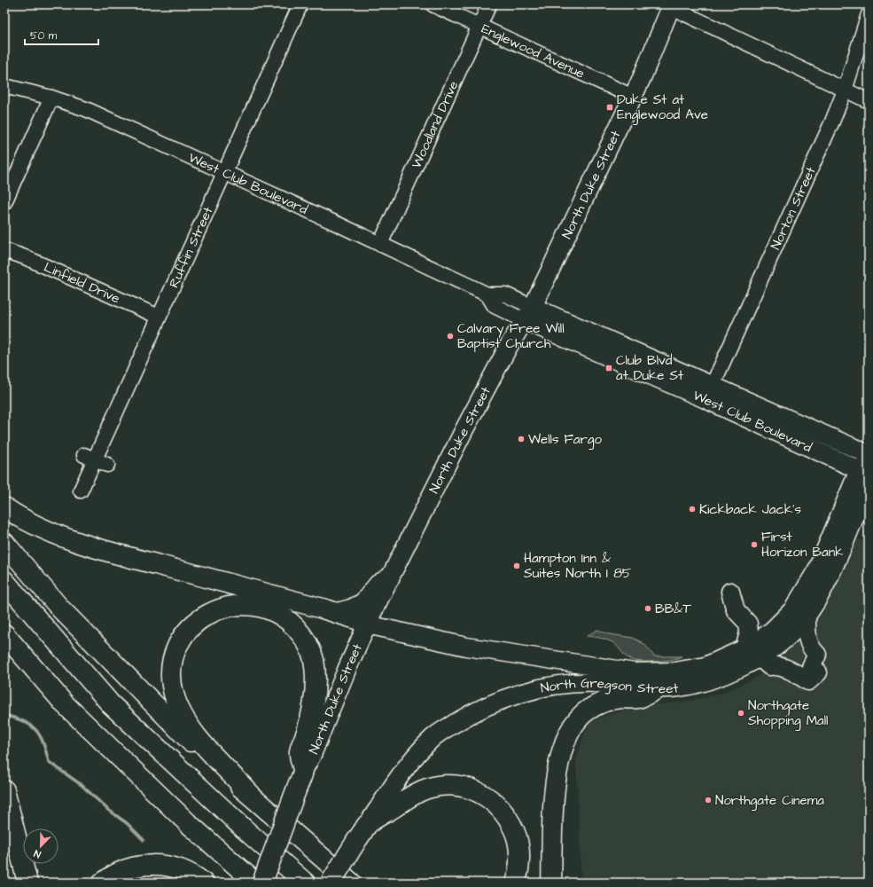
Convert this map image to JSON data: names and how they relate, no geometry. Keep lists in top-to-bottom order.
{
  "streets": {
    "highway": ["North Duke Street", "North Gregson Street"],
    "main road": ["West Club Boulevard"],
    "street": [
      "Englewood Avenue",
      "Woodland Drive",
      "Norton Street",
      "Ruffin Street",
      "Linfield Drive"
    ]
  },
  "crossings": [
    ["Englewood Avenue", "Woodland Drive"],
    ["Englewood Avenue", "North Duke Street"],
    ["Woodland Drive", "West Club Boulevard"],
    ["West Club Boulevard", "North Duke Street"],
    ["West Club Boulevard", "Norton Street"],
    ["West Club Boulevard", "Ruffin Street"],
    ["West Club Boulevard", "North Gregson Street"],
    ["North Duke Street", "North Gregson Street"],
    ["Ruffin Street", "Linfield Drive"]
  ],
  "places": {
    "transit": ["Duke St at Englewood Ave", "Club Blvd at Duke St"],
    "other": [
      "Calvary Free Will Baptist Church",
      "Wells Fargo",
      "Kickback Jack's",
      "First Horizon Bank",
      "Hampton Inn & Suites North I 85",
      "BB&T",
      "Northgate Shopping Mall",
      "Northgate Cinema"
    ]
  },
  "scale_bar": "50 m",
  "north": "bottom left"
}
